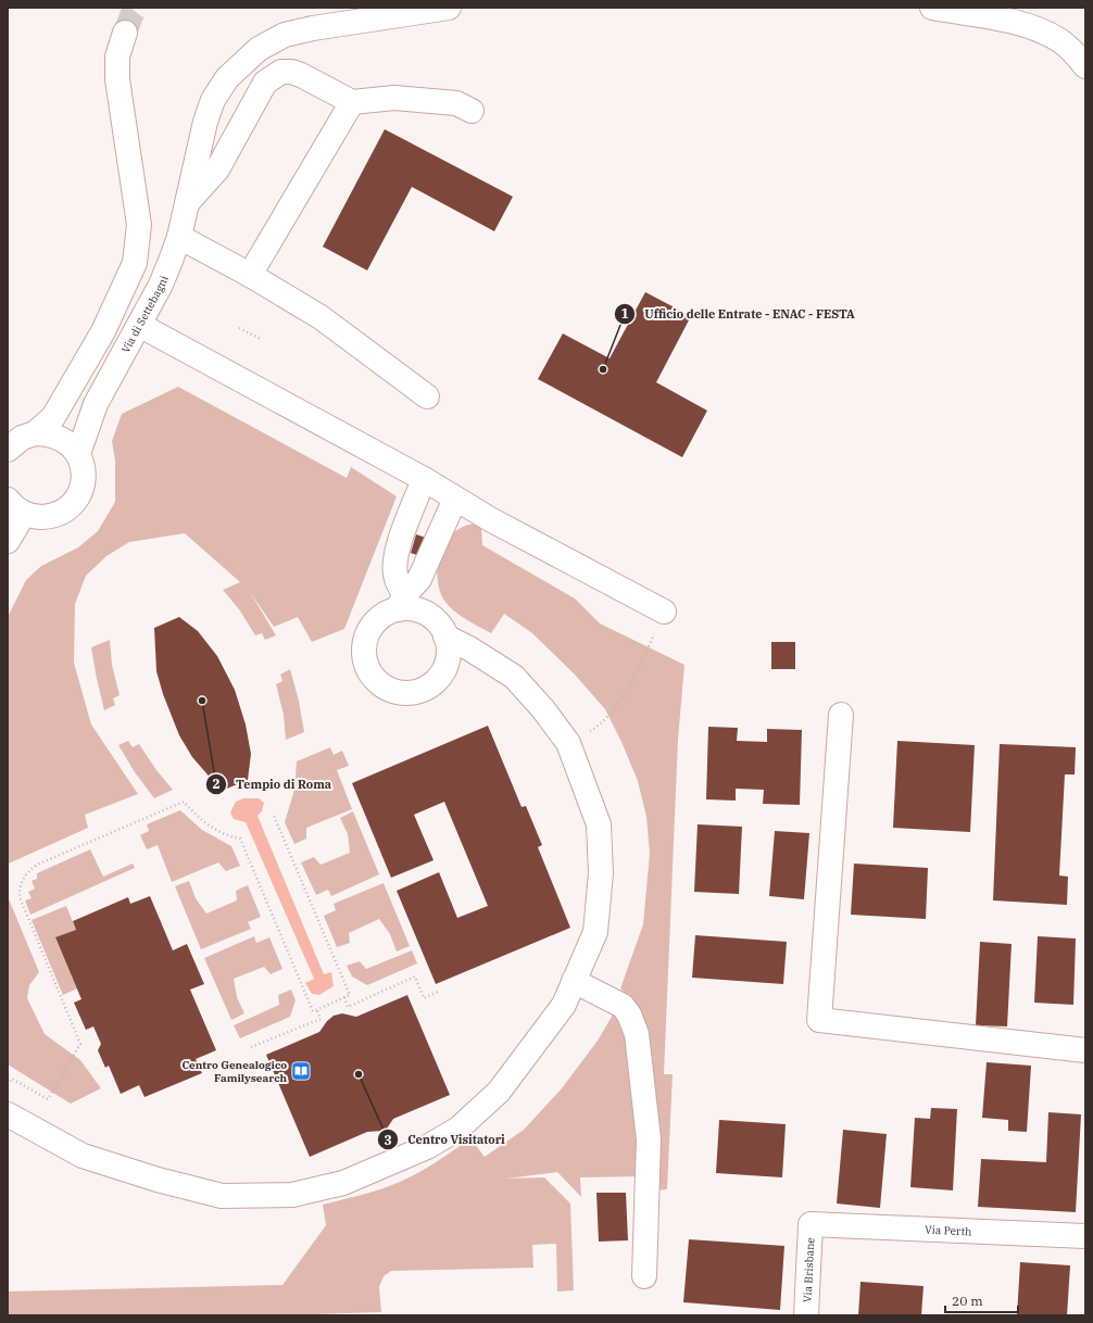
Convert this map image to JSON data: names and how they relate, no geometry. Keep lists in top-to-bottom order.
{
  "streets": {
    "main road": ["Via di Settebagni", "Via Perth", "Via Brisbane"]
  },
  "crossings": [
    ["Via Perth", "Via Brisbane"]
  ],
  "places": {
    "other": ["Ufficio delle Entrate - ENAC - FESTA", "Tempio di Roma", "Centro Visitatori"],
    "library": ["Centro Genealogico Familysearch"]
  },
  "scale_bar": "20 m"
}
